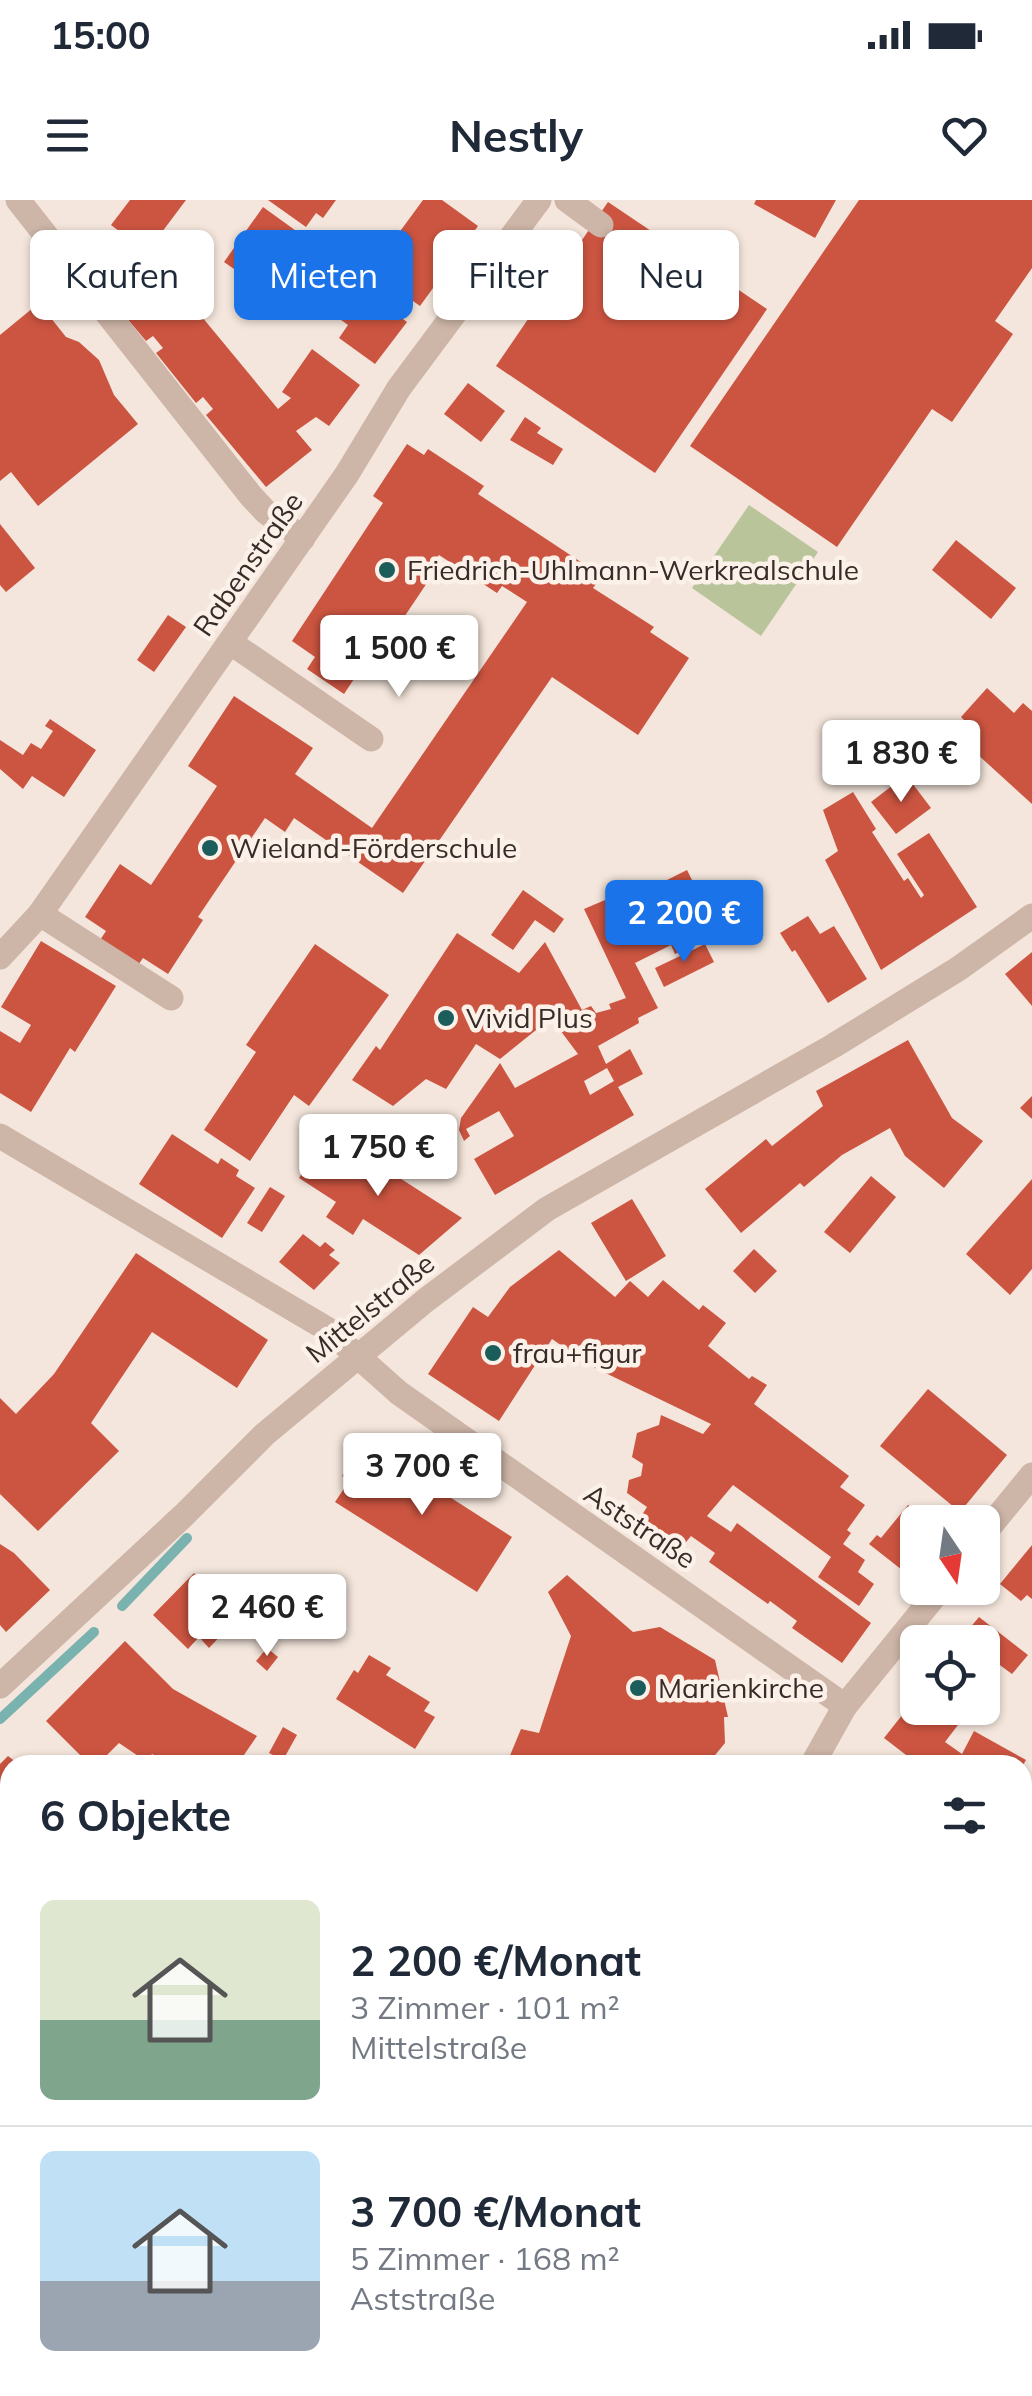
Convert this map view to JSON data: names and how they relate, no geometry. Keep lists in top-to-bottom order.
{
  "streets": {
    "street": ["Rabenstraße", "Mittelstraße", "Aststraße"]
  },
  "crossings": [
    ["Mittelstraße", "Aststraße"]
  ],
  "places": [
    "Friedrich-Uhlmann-Werkrealschule",
    "Wieland-Förderschule",
    "Vivid Plus",
    "frau+figur",
    "Marienkirche"
  ],
  "north": "bottom",
  "page": {
    "status": "15:00",
    "header": "Nestly",
    "chip": [
      "Kaufen",
      "Mieten",
      "Filter",
      "Neu"
    ],
    "price": [
      "1 500 €",
      "1 830 €",
      "2 200 €",
      "1 750 €",
      "3 700 €",
      "2 460 €"
    ],
    "heading": "6 Objekte",
    "list": [
      {
        "name": "2 200 €/Monat",
        "note": "3 Zimmer · 101 m² · Mittelstraße"
      },
      {
        "name": "3 700 €/Monat",
        "note": "5 Zimmer · 168 m² · Aststraße"
      }
    ]
  }
}
